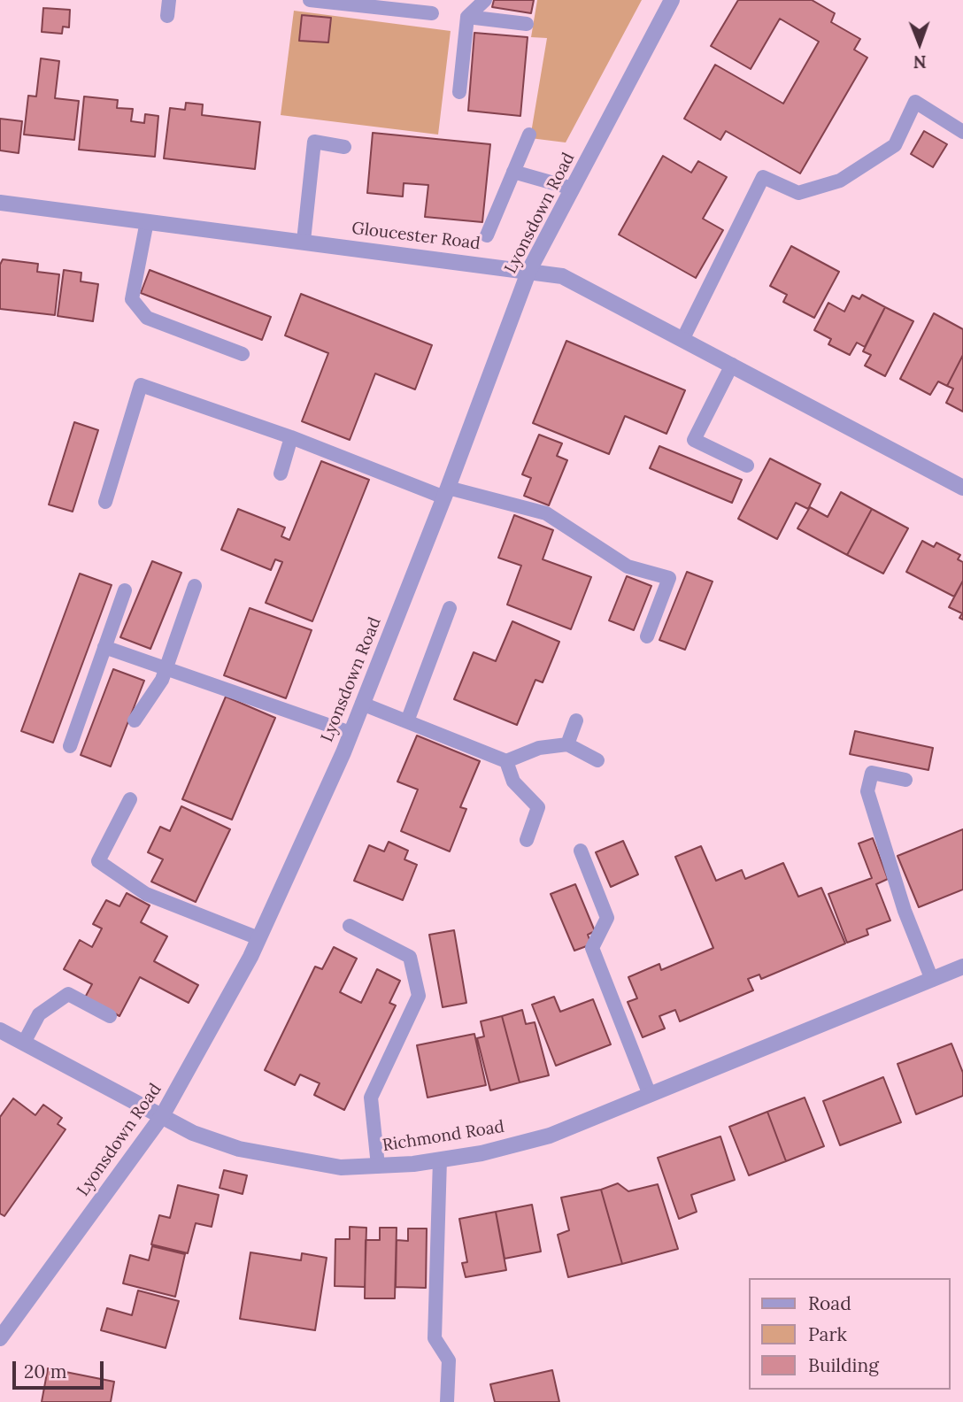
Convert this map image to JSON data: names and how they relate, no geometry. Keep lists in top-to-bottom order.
{
  "streets": {
    "street": ["Lyonsdown Road", "Gloucester Road", "Richmond Road"]
  },
  "crossings": [
    ["Lyonsdown Road", "Gloucester Road"],
    ["Lyonsdown Road", "Richmond Road"]
  ],
  "legend": ["Road", "Park", "Building"],
  "scale_bar": "20 m",
  "north": "bottom"
}
